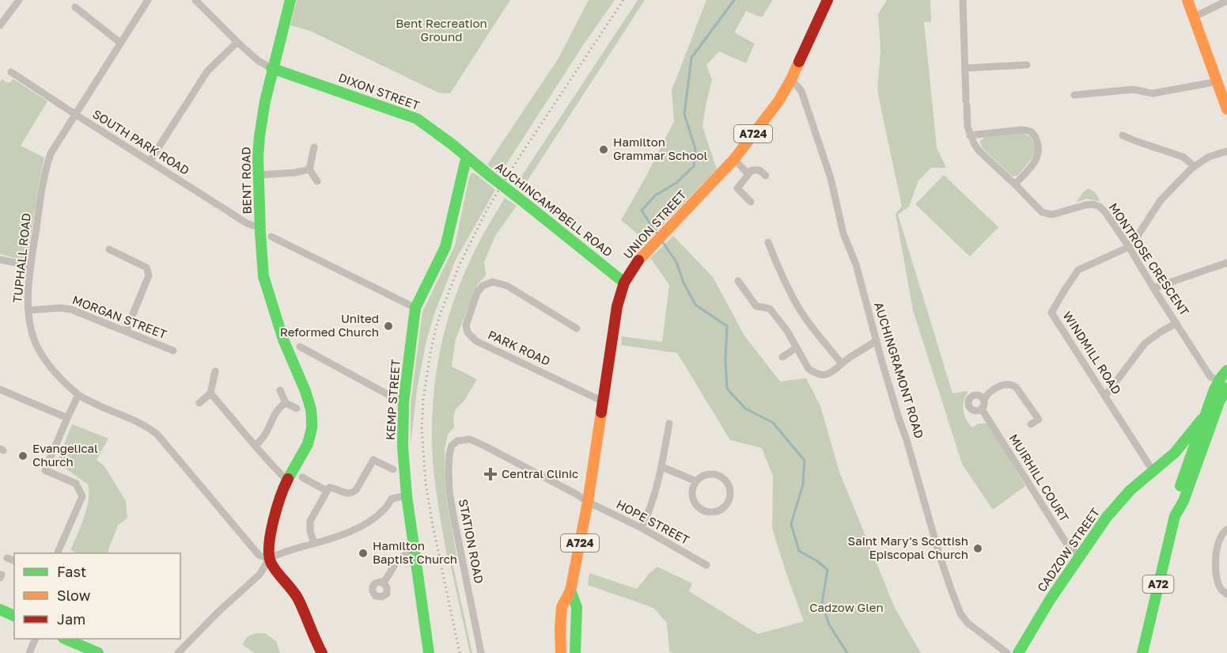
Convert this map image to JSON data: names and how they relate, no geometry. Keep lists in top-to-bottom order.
{
  "streets": {
    "main road": [
      "DIXON STREET",
      "A724",
      "BENT ROAD",
      "AUCHINCAMPBELL ROAD",
      "UNION STREET",
      "KEMP STREET",
      "CADZOW STREET",
      "A72"
    ],
    "street": [
      "SOUTH PARK ROAD",
      "TUPHALL ROAD",
      "MONTROSE CRESCENT",
      "MORGAN STREET",
      "PARK ROAD",
      "WINDMILL ROAD",
      "AUCHINGRAMONT ROAD",
      "MUIRHILL COURT",
      "HOPE STREET",
      "STATION ROAD"
    ]
  },
  "crossings": [
    ["DIXON STREET", "BENT ROAD"],
    ["DIXON STREET", "AUCHINCAMPBELL ROAD"],
    ["DIXON STREET", "KEMP STREET"],
    ["A724", "UNION STREET"],
    ["A724", "HOPE STREET"],
    ["SOUTH PARK ROAD", "BENT ROAD"],
    ["SOUTH PARK ROAD", "TUPHALL ROAD"],
    ["BENT ROAD", "TUPHALL ROAD"],
    ["AUCHINCAMPBELL ROAD", "UNION STREET"],
    ["AUCHINCAMPBELL ROAD", "KEMP STREET"],
    ["UNION STREET", "PARK ROAD"],
    ["UNION STREET", "AUCHINGRAMONT ROAD"],
    ["UNION STREET", "HOPE STREET"],
    ["TUPHALL ROAD", "MORGAN STREET"],
    ["MONTROSE CRESCENT", "WINDMILL ROAD"],
    ["MONTROSE CRESCENT", "A72"],
    ["WINDMILL ROAD", "CADZOW STREET"],
    ["MUIRHILL COURT", "CADZOW STREET"],
    ["HOPE STREET", "STATION ROAD"],
    ["CADZOW STREET", "A72"]
  ],
  "parks": ["Bent Recreation Ground", "Cadzow Glen"],
  "places": {
    "other": [
      "Hamilton Grammar School",
      "United Reformed Church",
      "Evangelical Church",
      "Saint Mary's Scottish Episcopal Church",
      "Hamilton Baptist Church"
    ],
    "health": ["Central Clinic"]
  },
  "legend": ["Fast", "Slow", "Jam"]
}
